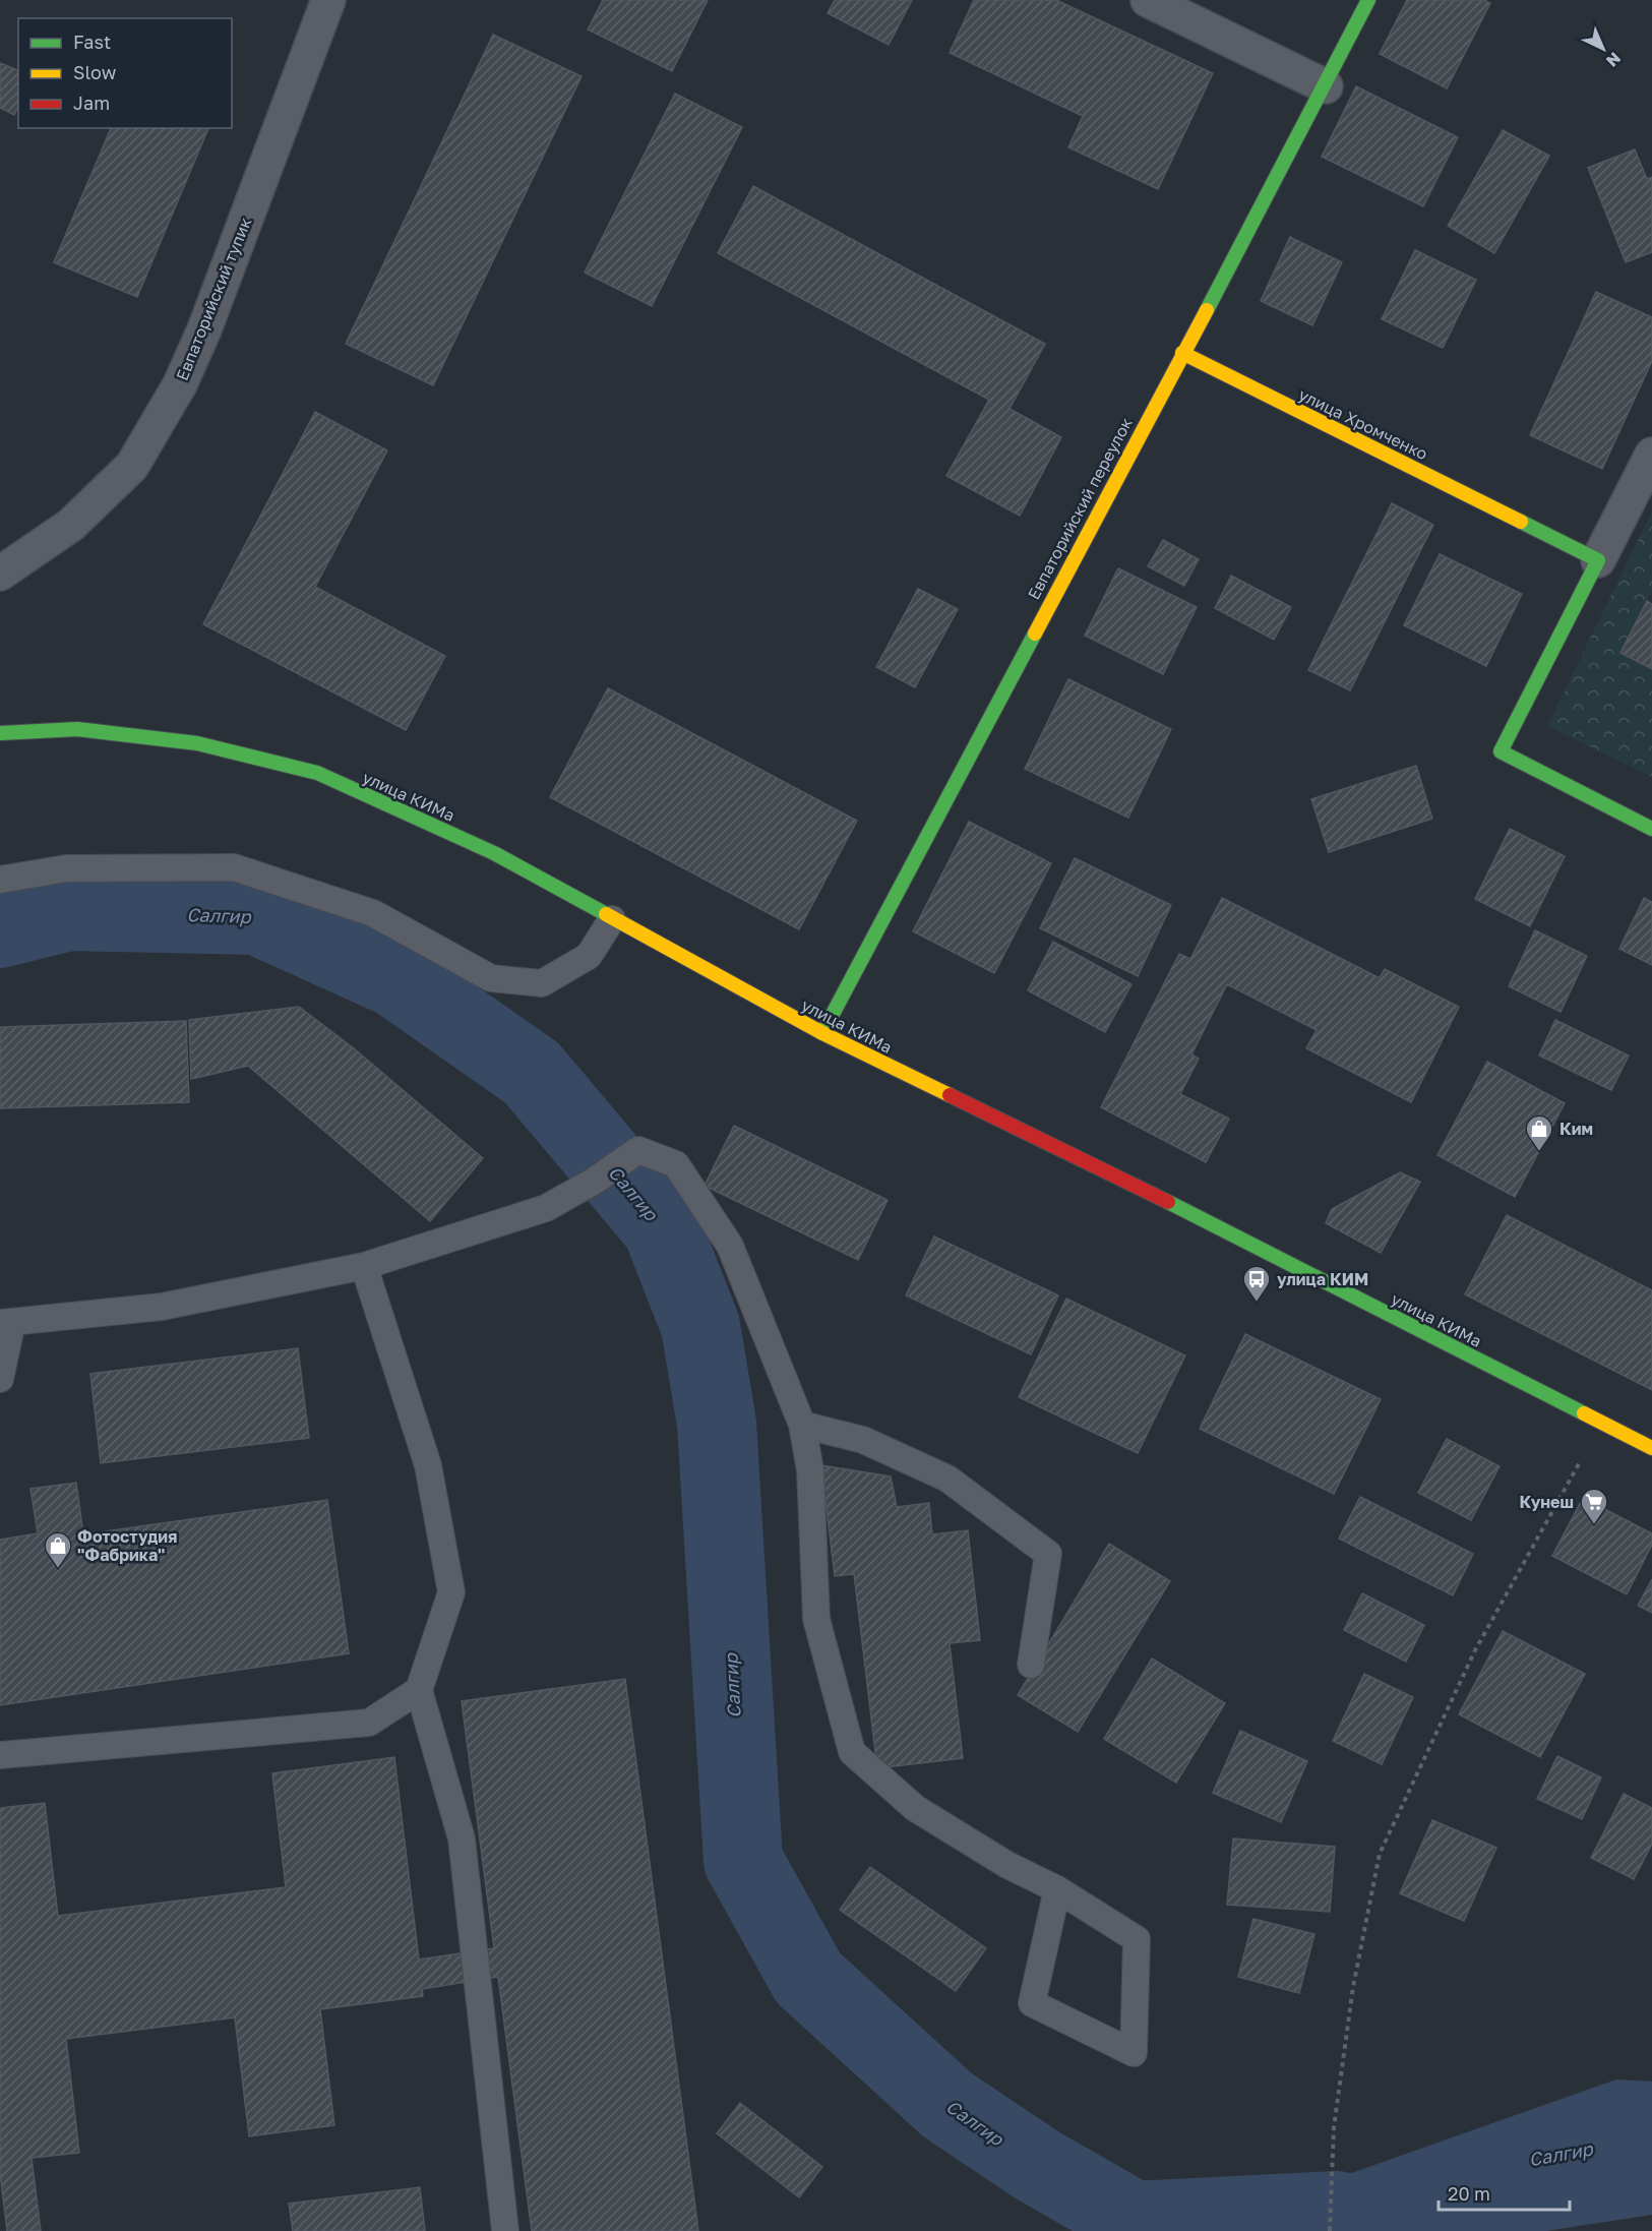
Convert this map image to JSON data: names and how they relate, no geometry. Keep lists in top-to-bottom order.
{
  "streets": {
    "street": [
      "Евпаторийский тупик",
      "улица Хромченко",
      "Евпаторийский переулок",
      "улица КИМа"
    ]
  },
  "crossings": [
    ["улица Хромченко", "Евпаторийский переулок"],
    ["Евпаторийский переулок", "улица КИМа"]
  ],
  "water": ["Салгир"],
  "places": {
    "shop": ["Ким", "Фотостудия \"Фабрика\""],
    "bus stop": ["улица КИМ"],
    "supermarket": ["Кунеш"]
  },
  "legend": ["Fast", "Slow", "Jam"],
  "scale_bar": "20 m",
  "north": "bottom right"
}
